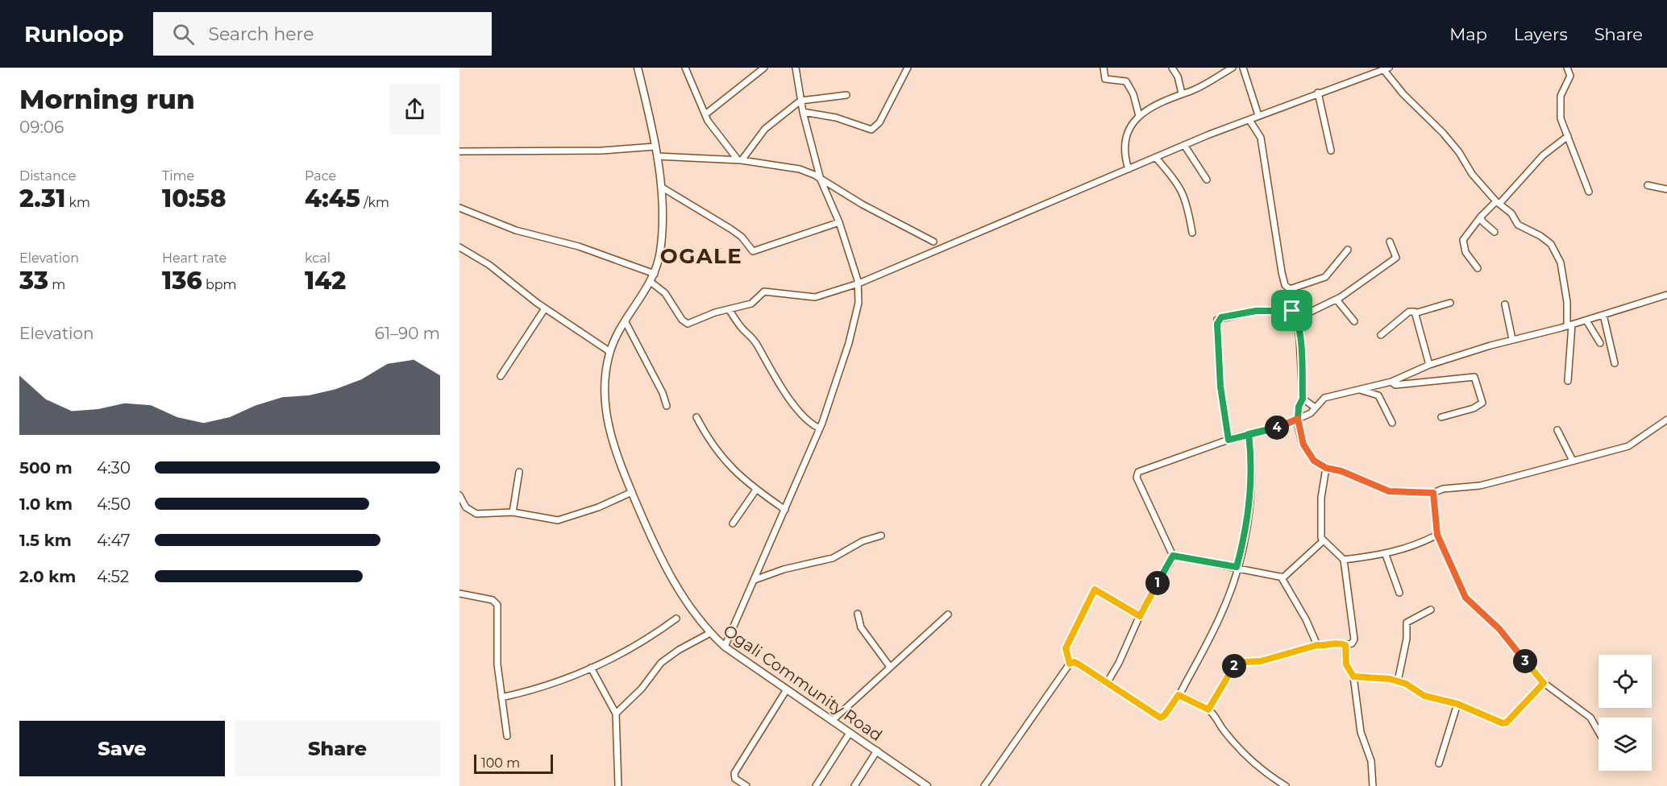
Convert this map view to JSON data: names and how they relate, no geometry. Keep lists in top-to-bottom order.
{
  "streets": {
    "street": ["Ogali Community Road"]
  },
  "districts": ["OGALE"],
  "scale_bar": "100 m",
  "page": {
    "header": "Runloop",
    "search": "Search here",
    "nav": ["Map", "Layers", "Share"],
    "heading": ["Morning run", "09:06"],
    "stats": [
      ["Distance", "2.31 km"],
      ["Time", "10:58"],
      ["Pace", "4:45 /km"],
      ["Elevation", "33 m"],
      ["Heart rate", "136 bpm"],
      ["kcal", "142"]
    ],
    "chart": ["Elevation", "61–90 m"],
    "pins": [
      "4",
      "1",
      "3",
      "2"
    ],
    "list": [
      {
        "name": "500 m",
        "note": "4:30"
      },
      {
        "name": "1.0 km",
        "note": "4:50"
      },
      {
        "name": "1.5 km",
        "note": "4:47"
      },
      {
        "name": "2.0 km",
        "note": "4:52"
      }
    ],
    "buttons": ["Save", "Share"],
    "scale": "100 m"
  }
}
